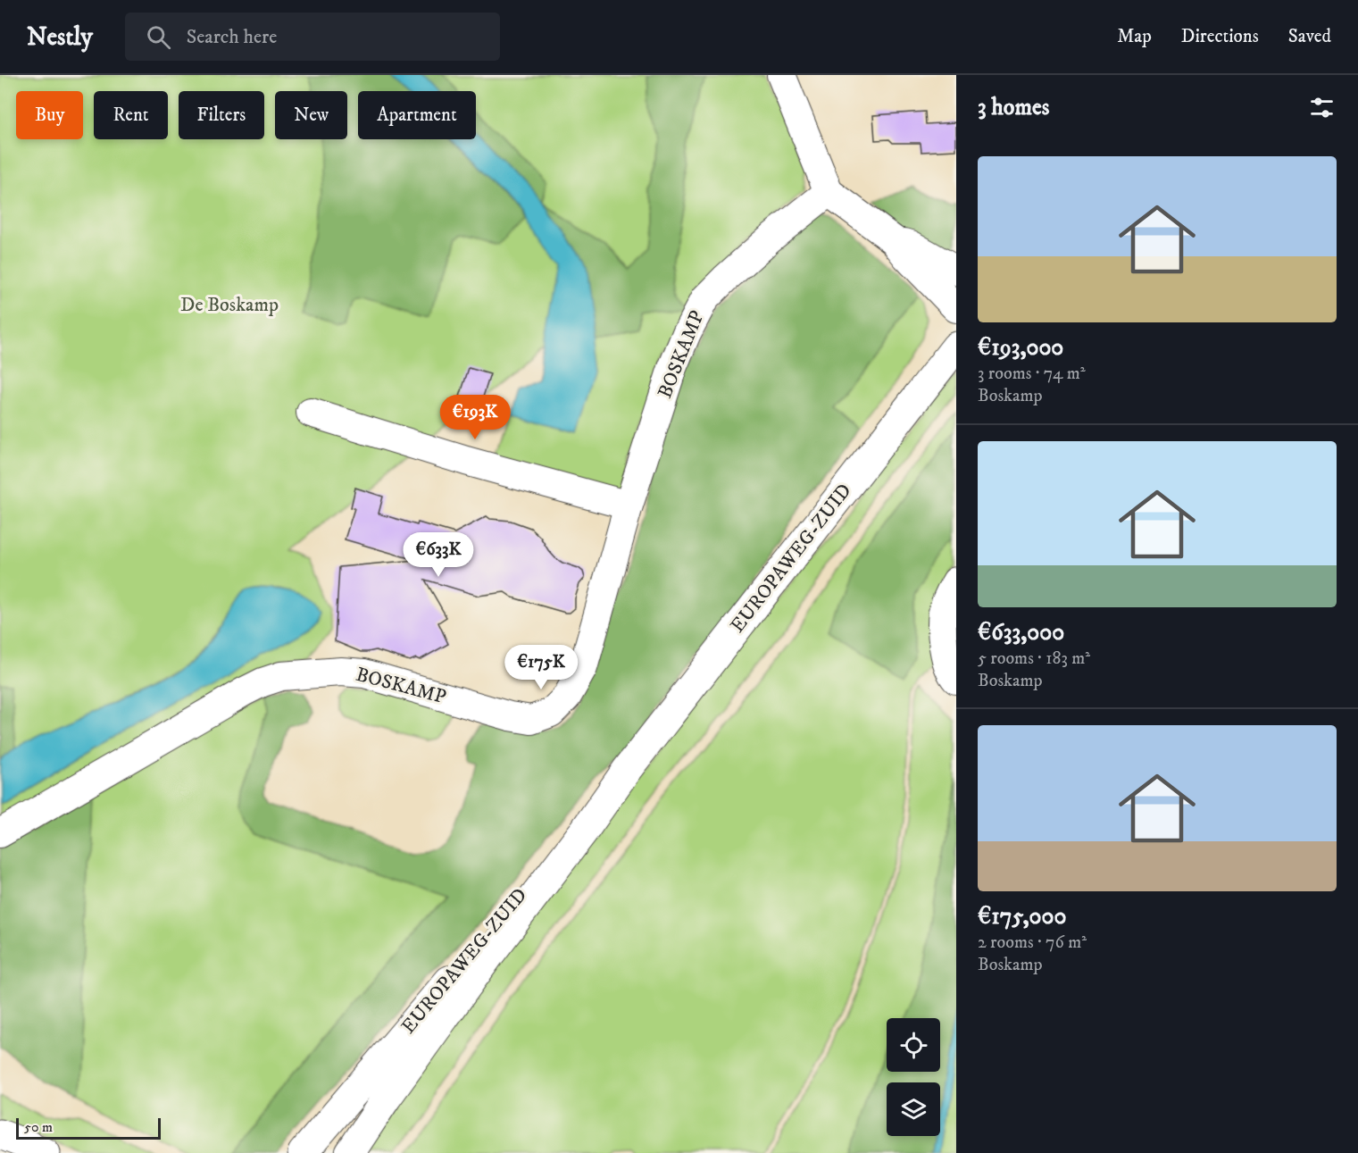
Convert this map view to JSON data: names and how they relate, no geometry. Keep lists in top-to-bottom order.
{
  "streets": {
    "main road": ["EUROPAWEG-ZUID"],
    "street": ["BOSKAMP"]
  },
  "parks": ["De Boskamp"],
  "scale_bar": "50 m",
  "page": {
    "header": "Nestly",
    "search": "Search here",
    "nav": ["Map", "Directions", "Saved"],
    "heading": "3 homes",
    "chip": [
      "Buy",
      "Rent",
      "Filters",
      "New",
      "Apartment"
    ],
    "list": [
      {
        "name": "€193,000",
        "note": "3 rooms · 74 m² · Boskamp"
      },
      {
        "name": "€633,000",
        "note": "5 rooms · 183 m² · Boskamp"
      },
      {
        "name": "€175,000",
        "note": "2 rooms · 76 m² · Boskamp"
      }
    ],
    "price": ["€193K", "€633K", "€175K"],
    "scale": "50 m"
  }
}
